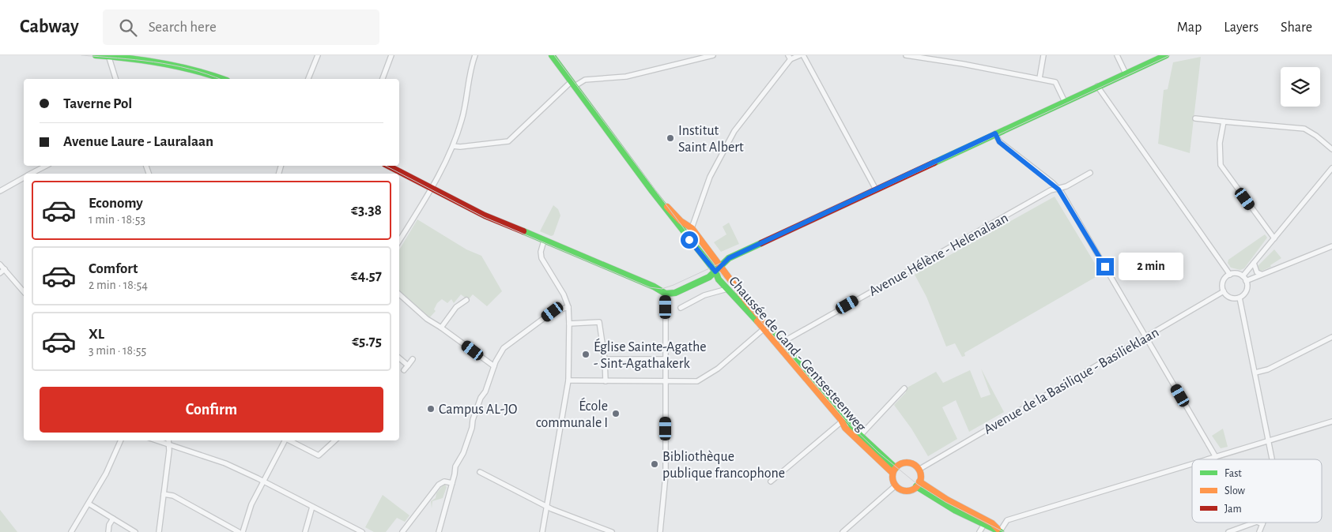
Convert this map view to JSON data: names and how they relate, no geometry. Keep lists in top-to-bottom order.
{
  "streets": {
    "main road": ["Chaussée de Gand - Gentsesteenweg"],
    "street": ["Avenue Hélène - Helenalaan", "Avenue de la Basilique - Basilieklaan"]
  },
  "crossings": [
    ["Avenue Hélène - Helenalaan", "Chaussée de Gand - Gentsesteenweg"],
    ["Chaussée de Gand - Gentsesteenweg", "Avenue de la Basilique - Basilieklaan"]
  ],
  "places": [
    "Institut Saint Albert",
    "Église Sainte-Agathe - Sint-Agathakerk",
    "Campus AL-JO",
    "École communale I",
    "Bibliothèque publique francophone"
  ],
  "legend": ["Fast", "Slow", "Jam"],
  "page": {
    "header": "Cabway",
    "search": "Search here",
    "nav": ["Map", "Layers", "Share"],
    "banner": ["Taverne Pol", "Avenue Laure - Lauralaan"],
    "list": [
      {
        "name": "Economy",
        "note": "1 min · 18:53",
        "value": "€3.38"
      },
      {
        "name": "Comfort",
        "note": "2 min · 18:54",
        "value": "€4.57"
      },
      {
        "name": "XL",
        "note": "3 min · 18:55",
        "value": "€5.75"
      }
    ],
    "bubble": "2 min",
    "buttons": "Confirm"
  }
}
